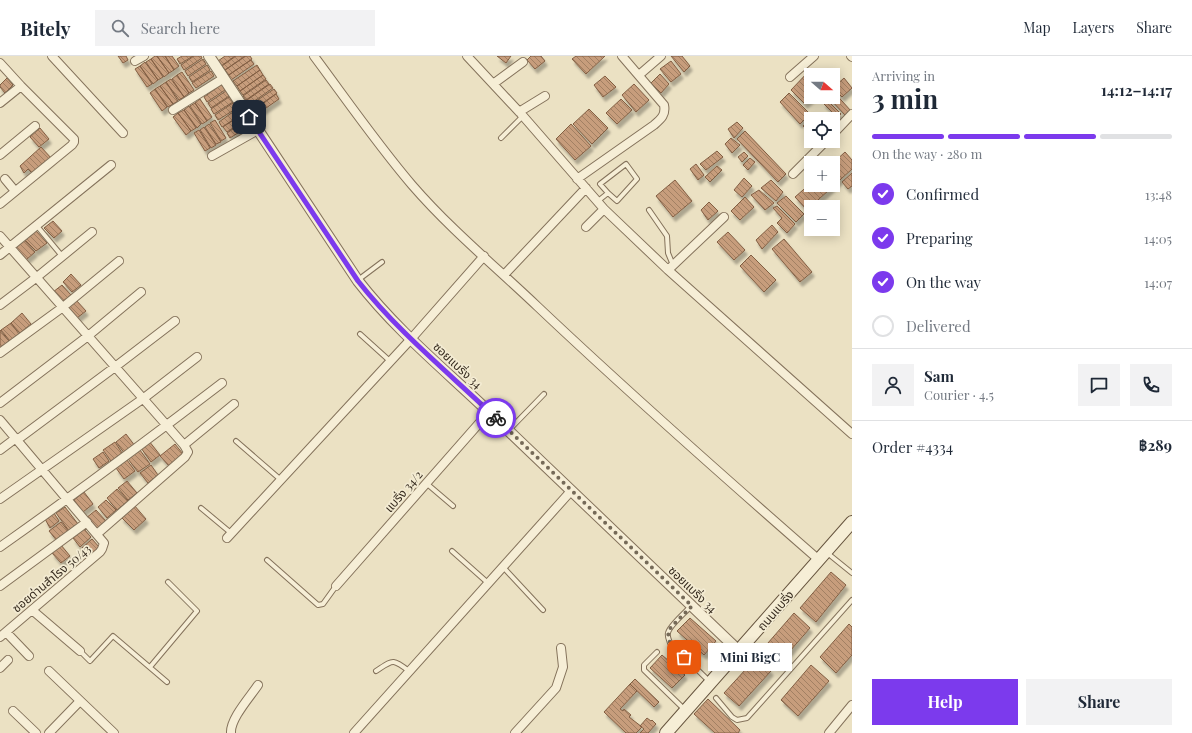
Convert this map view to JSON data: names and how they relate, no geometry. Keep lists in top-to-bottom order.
{
  "streets": {
    "main road": ["ถนนแบริ่ง"],
    "street": ["ซอยแบริ่ง 34", "แบริ่ง 34/2", "ซอยด่านสำโรง 50/43"]
  },
  "crossings": [
    ["ซอยแบริ่ง 34", "แบริ่ง 34/2"],
    ["ซอยแบริ่ง 34", "ถนนแบริ่ง"]
  ],
  "places": ["Mini BigC"],
  "north": "right",
  "page": {
    "header": "Bitely",
    "search": "Search here",
    "nav": ["Map", "Layers", "Share"],
    "heading": ["3 min", "Arriving in", "14:12–14:17"],
    "panel": [
      "Sam",
      "Courier · 4.5",
      "Order #4334",
      "฿289"
    ],
    "map_buttons": ["+", "−"],
    "bar": "On the way · 280 m",
    "list": [
      ["Confirmed", "13:48"],
      ["Preparing", "14:05"],
      ["On the way", "14:07"],
      "Delivered"
    ],
    "bubble": "Mini BigC",
    "buttons": ["Help", "Share"]
  }
}
